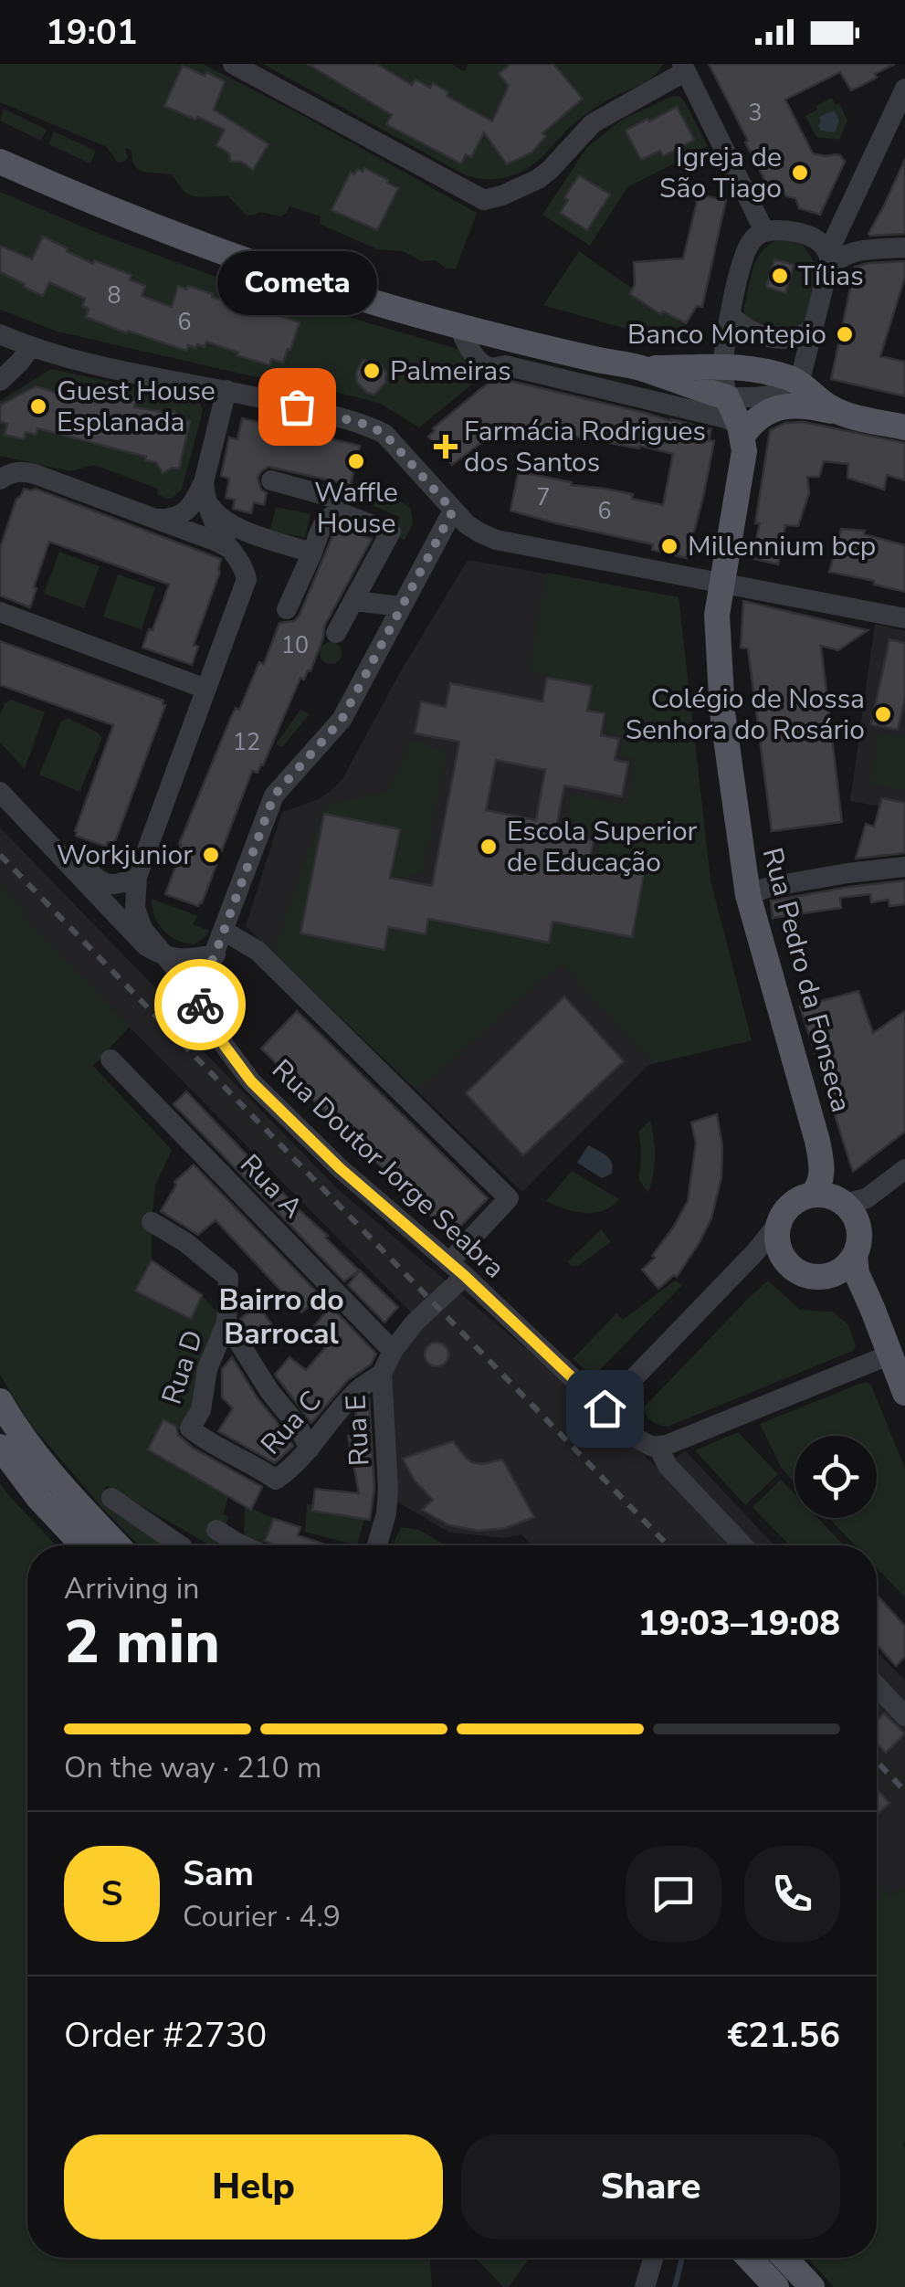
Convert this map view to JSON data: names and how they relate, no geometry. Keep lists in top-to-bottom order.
{
  "streets": {
    "main road": ["Rua Pedro da Fonseca"],
    "street": [
      "Rua Doutor Jorge Seabra",
      "Rua A",
      "Rua D",
      "Rua C",
      "Rua E"
    ]
  },
  "crossings": [
    ["Rua Doutor Jorge Seabra", "Rua E"],
    ["Rua A", "Rua E"],
    ["Rua D", "Rua C"],
    ["Rua C", "Rua E"]
  ],
  "districts": ["Bairro do Barrocal"],
  "places": {
    "other": [
      "Igreja de São Tiago",
      "Tílias",
      "Banco Montepio",
      "Palmeiras",
      "Guest House Esplanada",
      "Cometa",
      "Waffle House",
      "Millennium bcp",
      "Colégio de Nossa Senhora do Rosário",
      "Escola Superior de Educação",
      "Workjunior"
    ],
    "health": ["Farmácia Rodrigues dos Santos"]
  },
  "house_numbers": [
    "3",
    "8",
    "6",
    "7",
    "6",
    "10",
    "12"
  ],
  "page": {
    "status": "19:01",
    "bubble": "Cometa",
    "heading": ["2 min", "Arriving in", "19:03–19:08"],
    "panel": [
      "Sam",
      "Courier · 4.9",
      "Order #2730",
      "€21.56"
    ],
    "bar": "On the way · 210 m",
    "round": "S",
    "buttons": ["Help", "Share"]
  }
}
